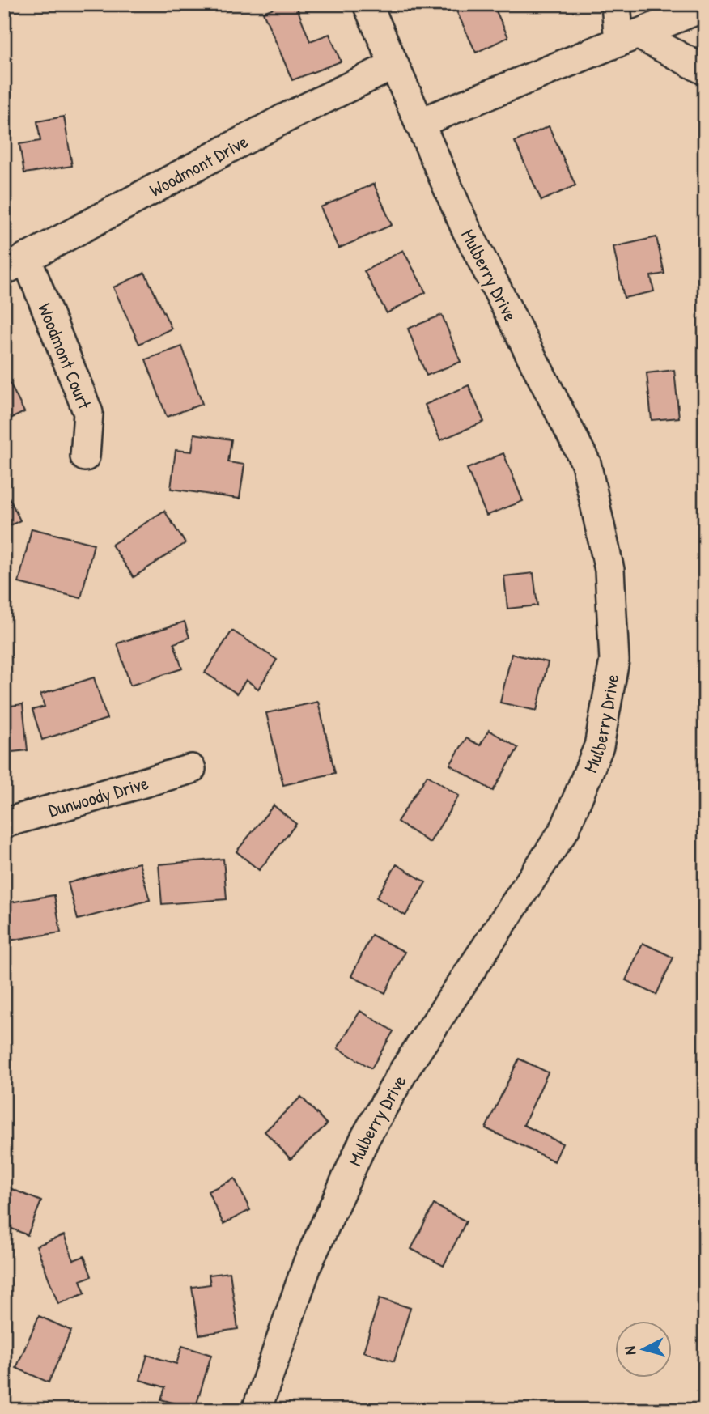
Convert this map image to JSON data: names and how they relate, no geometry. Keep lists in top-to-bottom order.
{
  "streets": {
    "street": [
      "Woodmont Drive",
      "Mulberry Drive",
      "Woodmont Court",
      "Dunwoody Drive"
    ]
  },
  "crossings": [
    ["Woodmont Drive", "Mulberry Drive"],
    ["Woodmont Drive", "Woodmont Court"]
  ],
  "north": "left"
}
